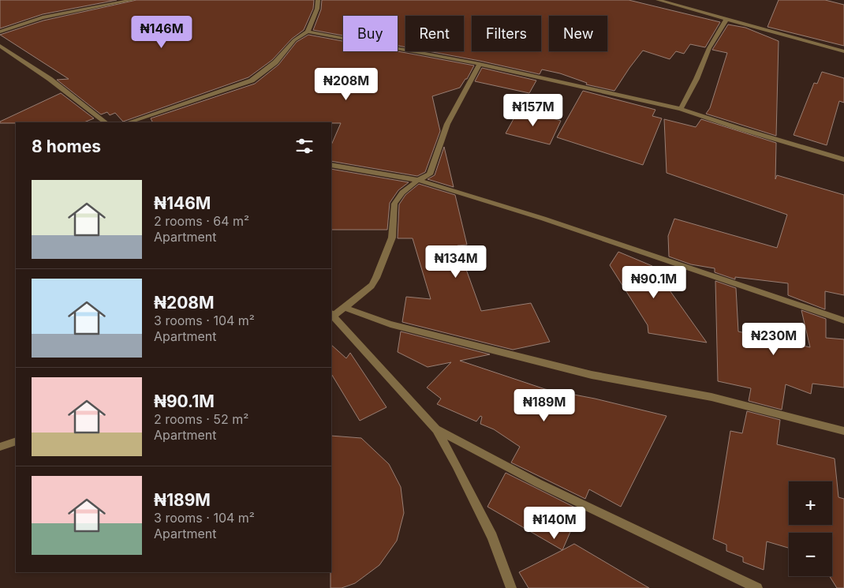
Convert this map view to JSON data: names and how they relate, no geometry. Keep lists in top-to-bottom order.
{
  "page": {
    "price": [
      "₦146M",
      "₦208M",
      "₦157M",
      "₦134M",
      "₦90.1M",
      "₦230M",
      "₦189M",
      "₦140M"
    ],
    "chip": [
      "Buy",
      "Rent",
      "Filters",
      "New"
    ],
    "heading": "8 homes",
    "list": [
      {
        "name": "₦146M",
        "note": "2 rooms · 64 m² · Apartment"
      },
      {
        "name": "₦208M",
        "note": "3 rooms · 104 m² · Apartment"
      },
      {
        "name": "₦90.1M",
        "note": "2 rooms · 52 m² · Apartment"
      },
      {
        "name": "₦189M",
        "note": "3 rooms · 104 m² · Apartment"
      }
    ],
    "map_buttons": ["+", "−"]
  }
}
